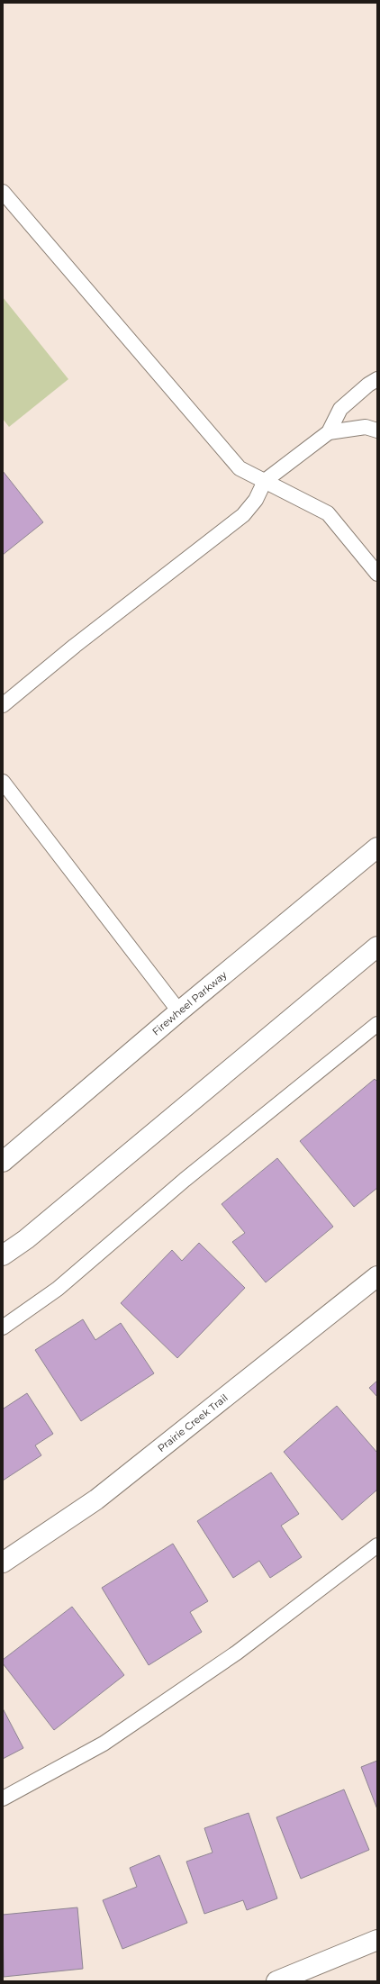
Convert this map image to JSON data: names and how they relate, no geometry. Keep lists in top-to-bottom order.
{
  "streets": {
    "main road": ["Firewheel Parkway", "Prairie Creek Trail"]
  }
}
